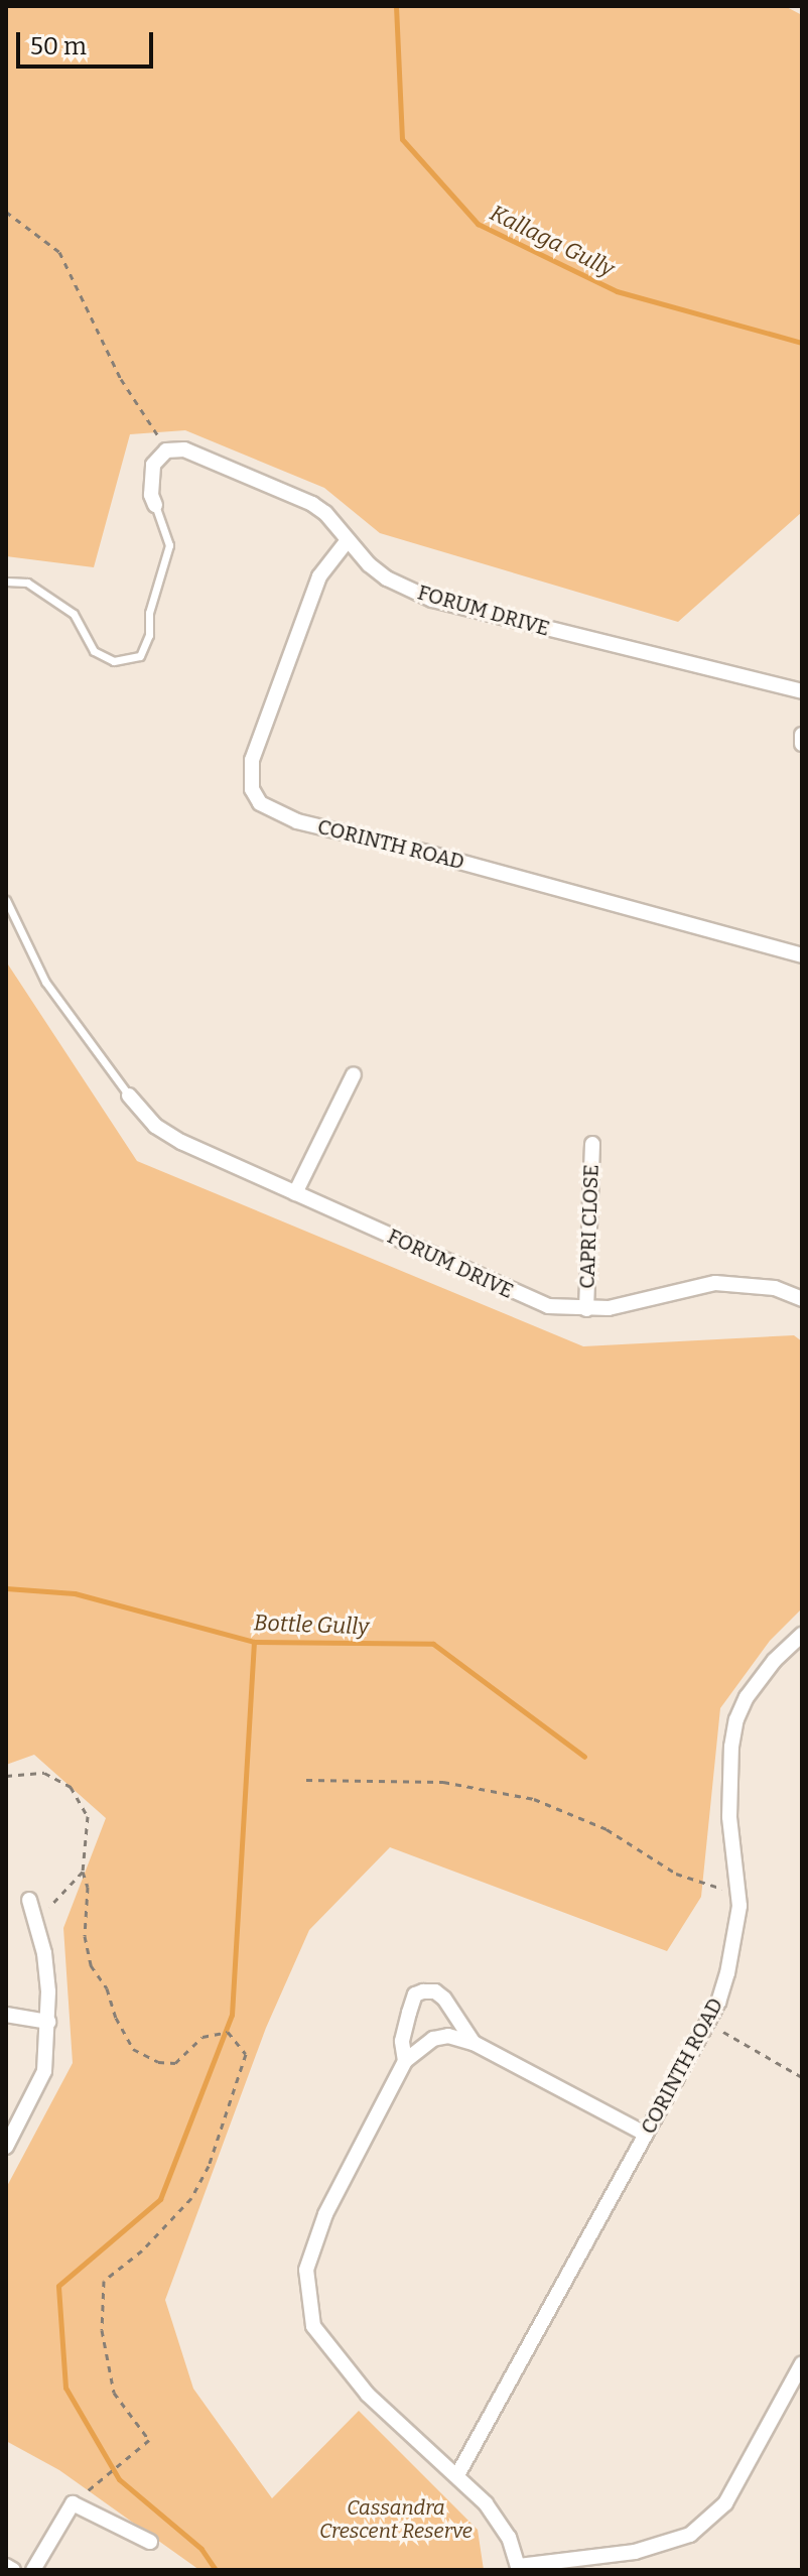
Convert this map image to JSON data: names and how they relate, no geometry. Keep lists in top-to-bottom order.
{
  "streets": {
    "street": ["FORUM DRIVE", "CORINTH ROAD", "CAPRI CLOSE"]
  },
  "crossings": [
    ["FORUM DRIVE", "CORINTH ROAD"],
    ["FORUM DRIVE", "CAPRI CLOSE"]
  ],
  "water": ["Kallaga Gully", "Bottle Gully"],
  "parks": ["Cassandra Crescent Reserve"],
  "scale_bar": "50 m"
}
